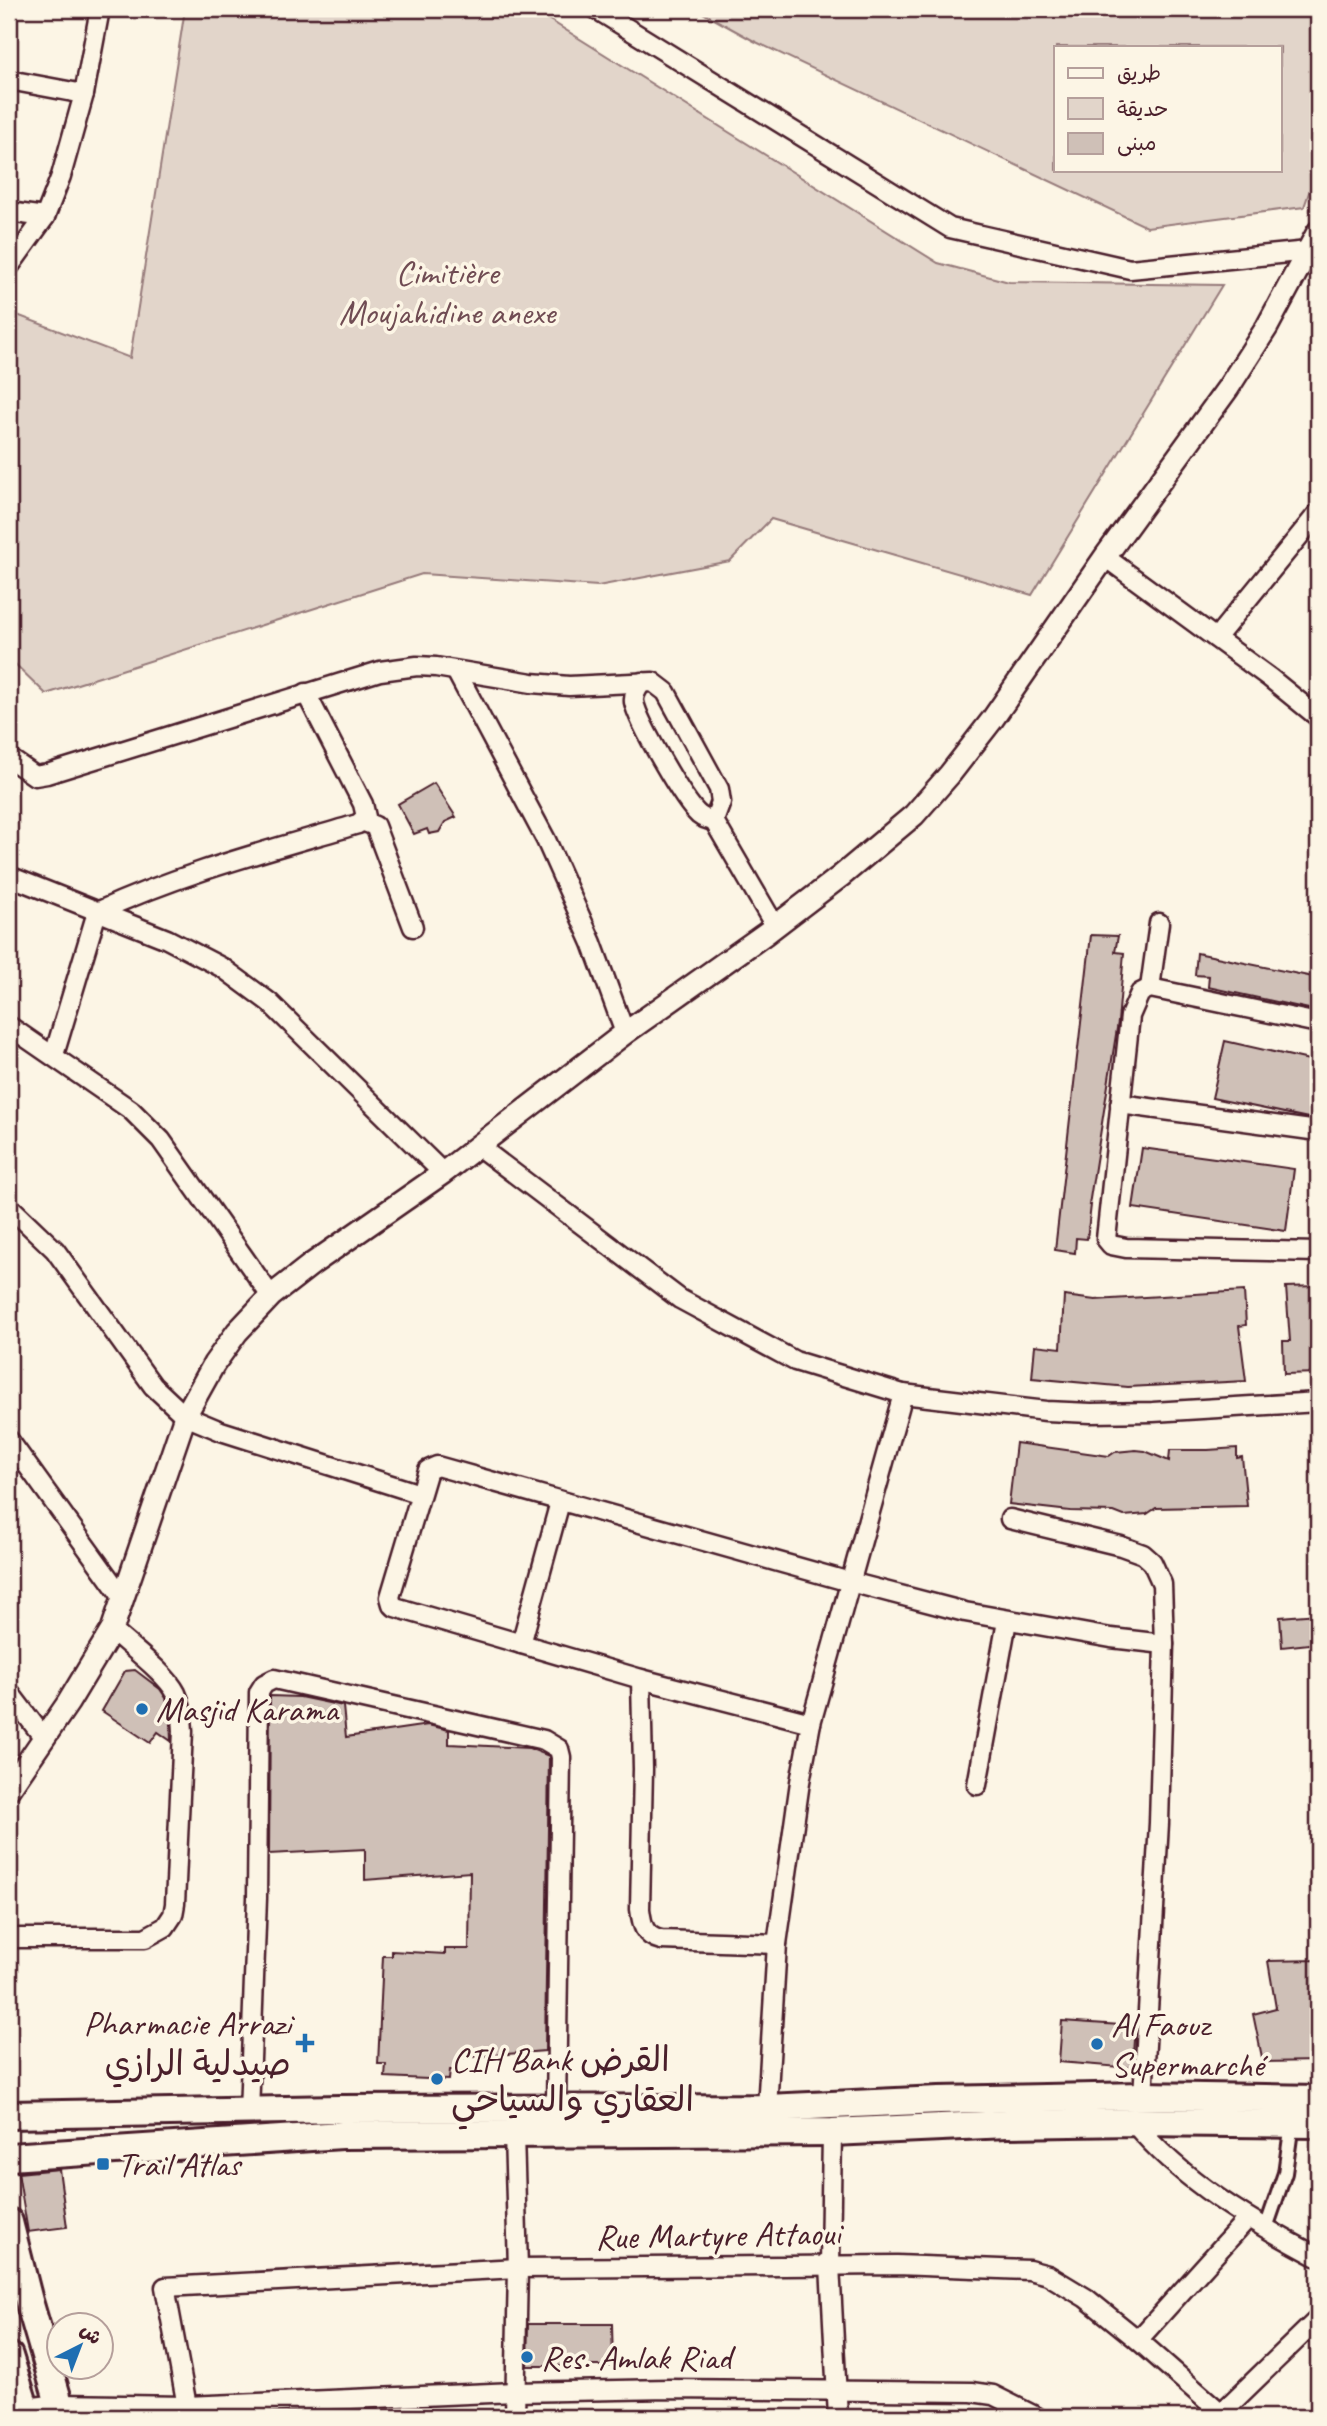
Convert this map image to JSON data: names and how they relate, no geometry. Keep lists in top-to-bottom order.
{
  "streets": {
    "street": ["Rue Martyre Attaoui"]
  },
  "parks": ["Cimitière Moujahidine anexe"],
  "places": {
    "other": [
      "Masjid Karama",
      "Al Faouz Supermarché",
      "CIH Bank القرض العقاري والسياحي",
      "Res. Amlak Riad"
    ],
    "health": ["Pharmacie Arrazi صيدلية الرازي"],
    "transit": ["Trail Atlas"]
  },
  "legend": ["طريق", "حديقة", "مبنى"],
  "north": "top right"
}
